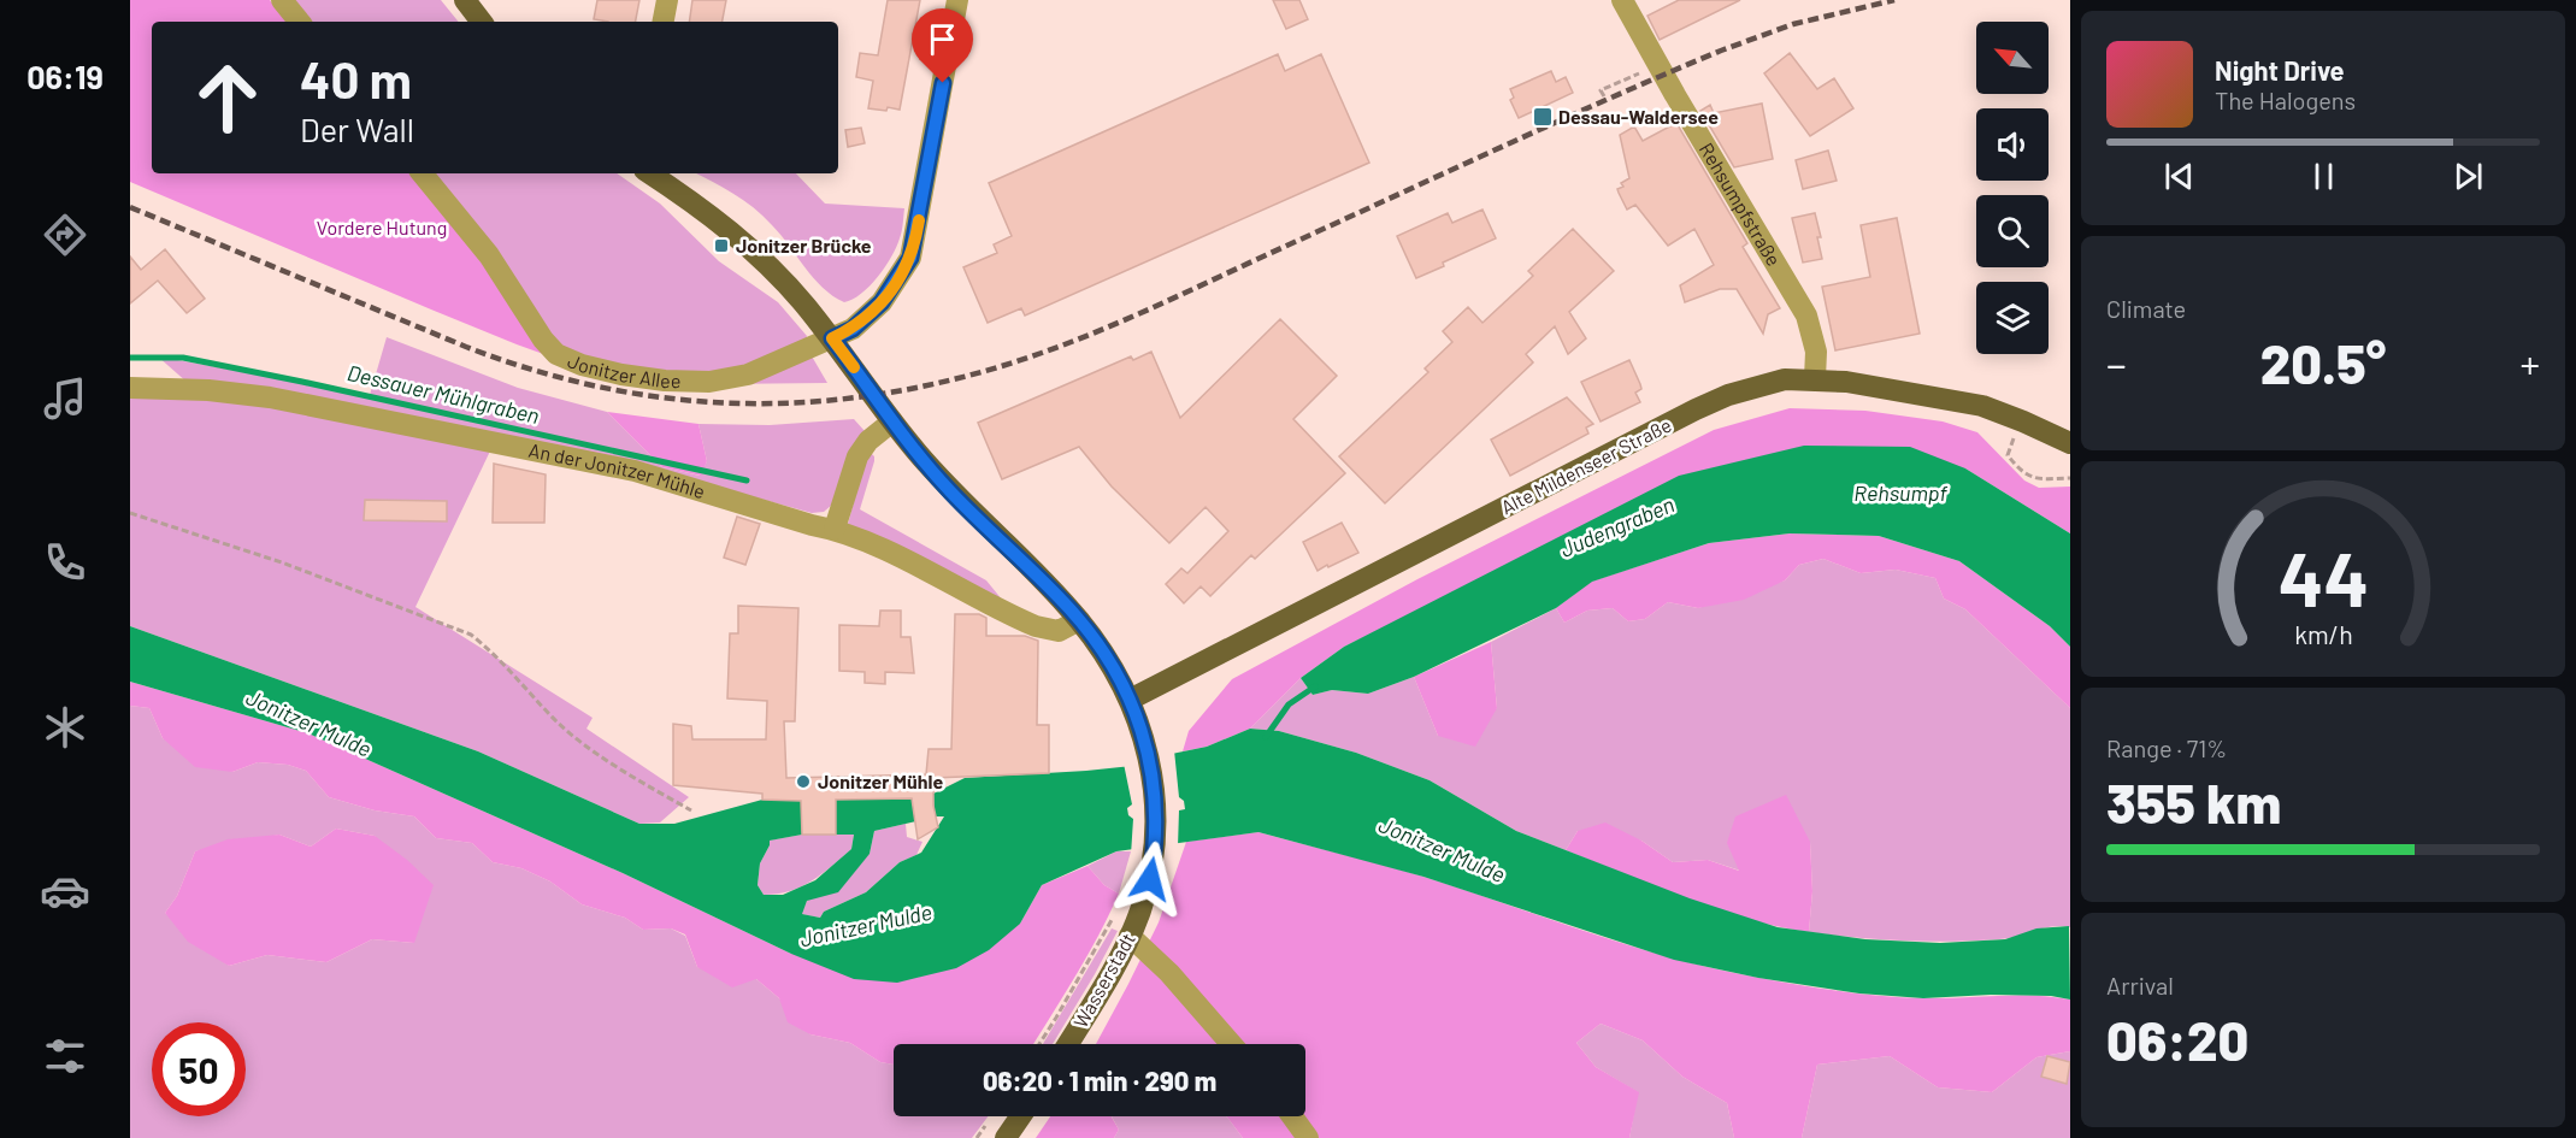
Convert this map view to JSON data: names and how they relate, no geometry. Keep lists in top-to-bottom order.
{
  "streets": {
    "main road": ["Alte Mildenseer Straße", "Wasserstadt"],
    "street": ["Rehsumpfstraße", "Jonitzer Allee", "An der Jonitzer Mühle"]
  },
  "crossings": [
    ["Rehsumpfstraße", "Alte Mildenseer Straße"],
    ["Alte Mildenseer Straße", "Wasserstadt"]
  ],
  "water": [
    "Dessauer Mühlgraben",
    "Rehsumpf",
    "Judengraben",
    "Jonitzer Mulde"
  ],
  "parks": ["Vordere Hutung"],
  "places": {
    "transit": ["Dessau-Waldersee", "Jonitzer Brücke"],
    "other": ["Jonitzer Mühle"]
  },
  "north": "top left",
  "page": {
    "tabs": "06:19",
    "turn": ["40 m", "Der Wall"],
    "song": ["Night Drive", "The Halogens"],
    "tile": [
      "Climate",
      ["Range · 71%", "355 km"],
      ["Arrival", "06:20"]
    ],
    "heat": ["−", "20.5°", "+"],
    "limit": "50",
    "trip": "06:20 · 1 min · 290 m",
    "gauge": ["44", "km/h"]
  }
}
